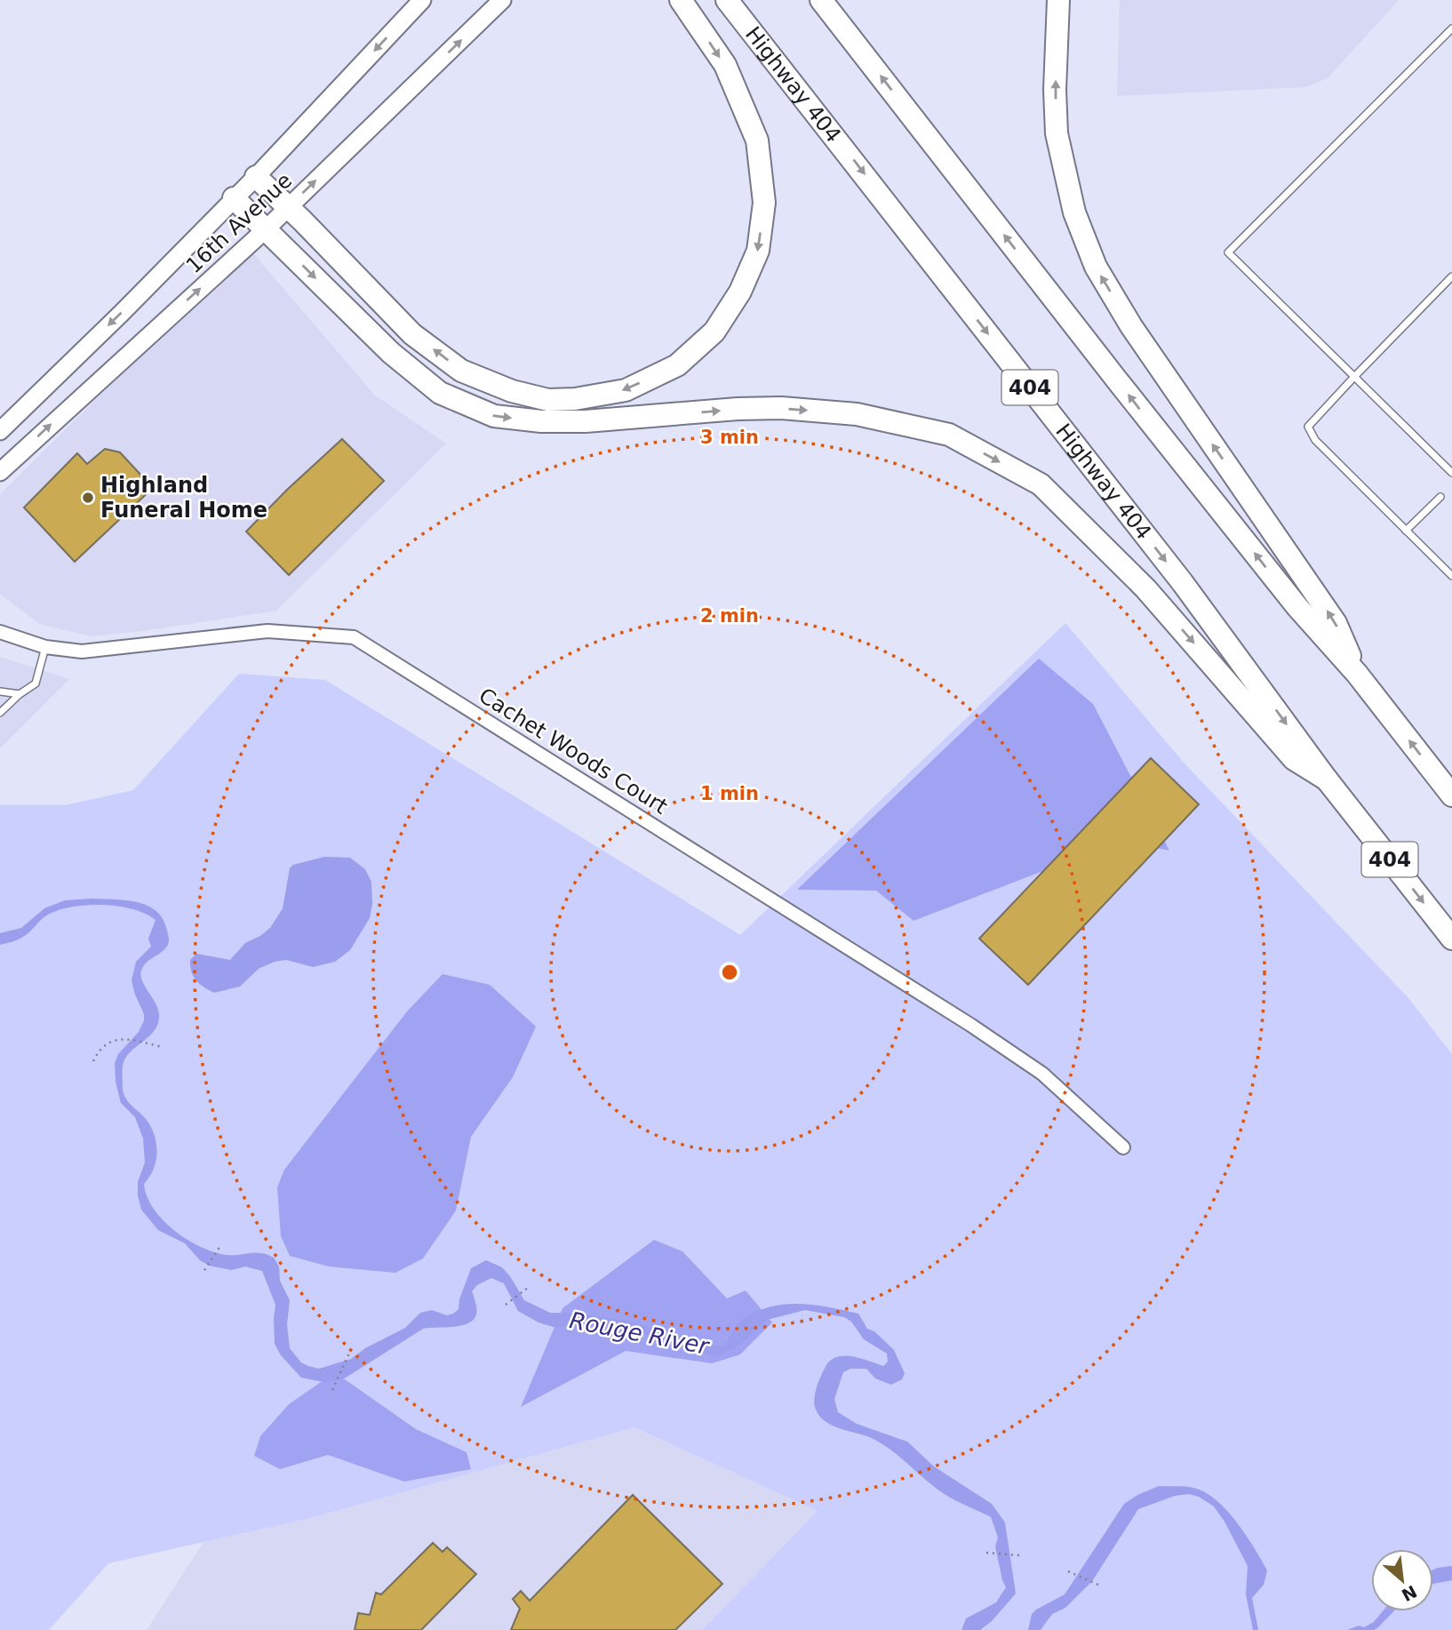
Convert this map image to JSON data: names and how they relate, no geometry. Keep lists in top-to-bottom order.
{
  "streets": {
    "highway": ["Highway 404", "404"],
    "main road": ["16th Avenue"],
    "street": ["Cachet Woods Court"]
  },
  "water": ["Rouge River"],
  "places": ["Highland Funeral Home"],
  "north": "bottom right",
  "rings": ["3 min", "2 min", "1 min"]
}
